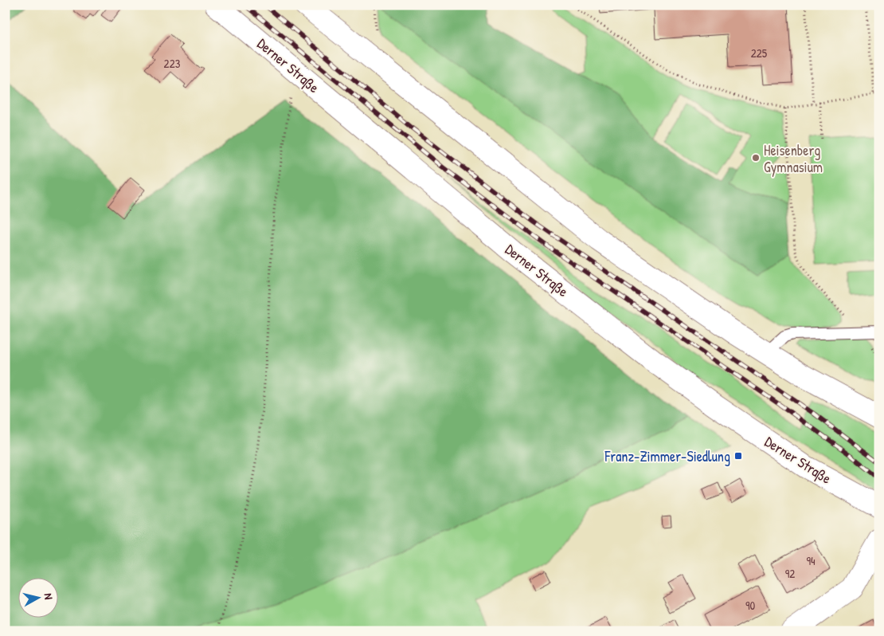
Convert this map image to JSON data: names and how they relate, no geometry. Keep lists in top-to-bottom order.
{
  "streets": {
    "main road": ["Derner Straße"]
  },
  "places": {
    "other": ["Heisenberg Gymnasium"],
    "transit": ["Franz-Zimmer-Siedlung"]
  },
  "house_numbers": [
    "225",
    "223",
    "94",
    "92",
    "90"
  ],
  "north": "right"
}
